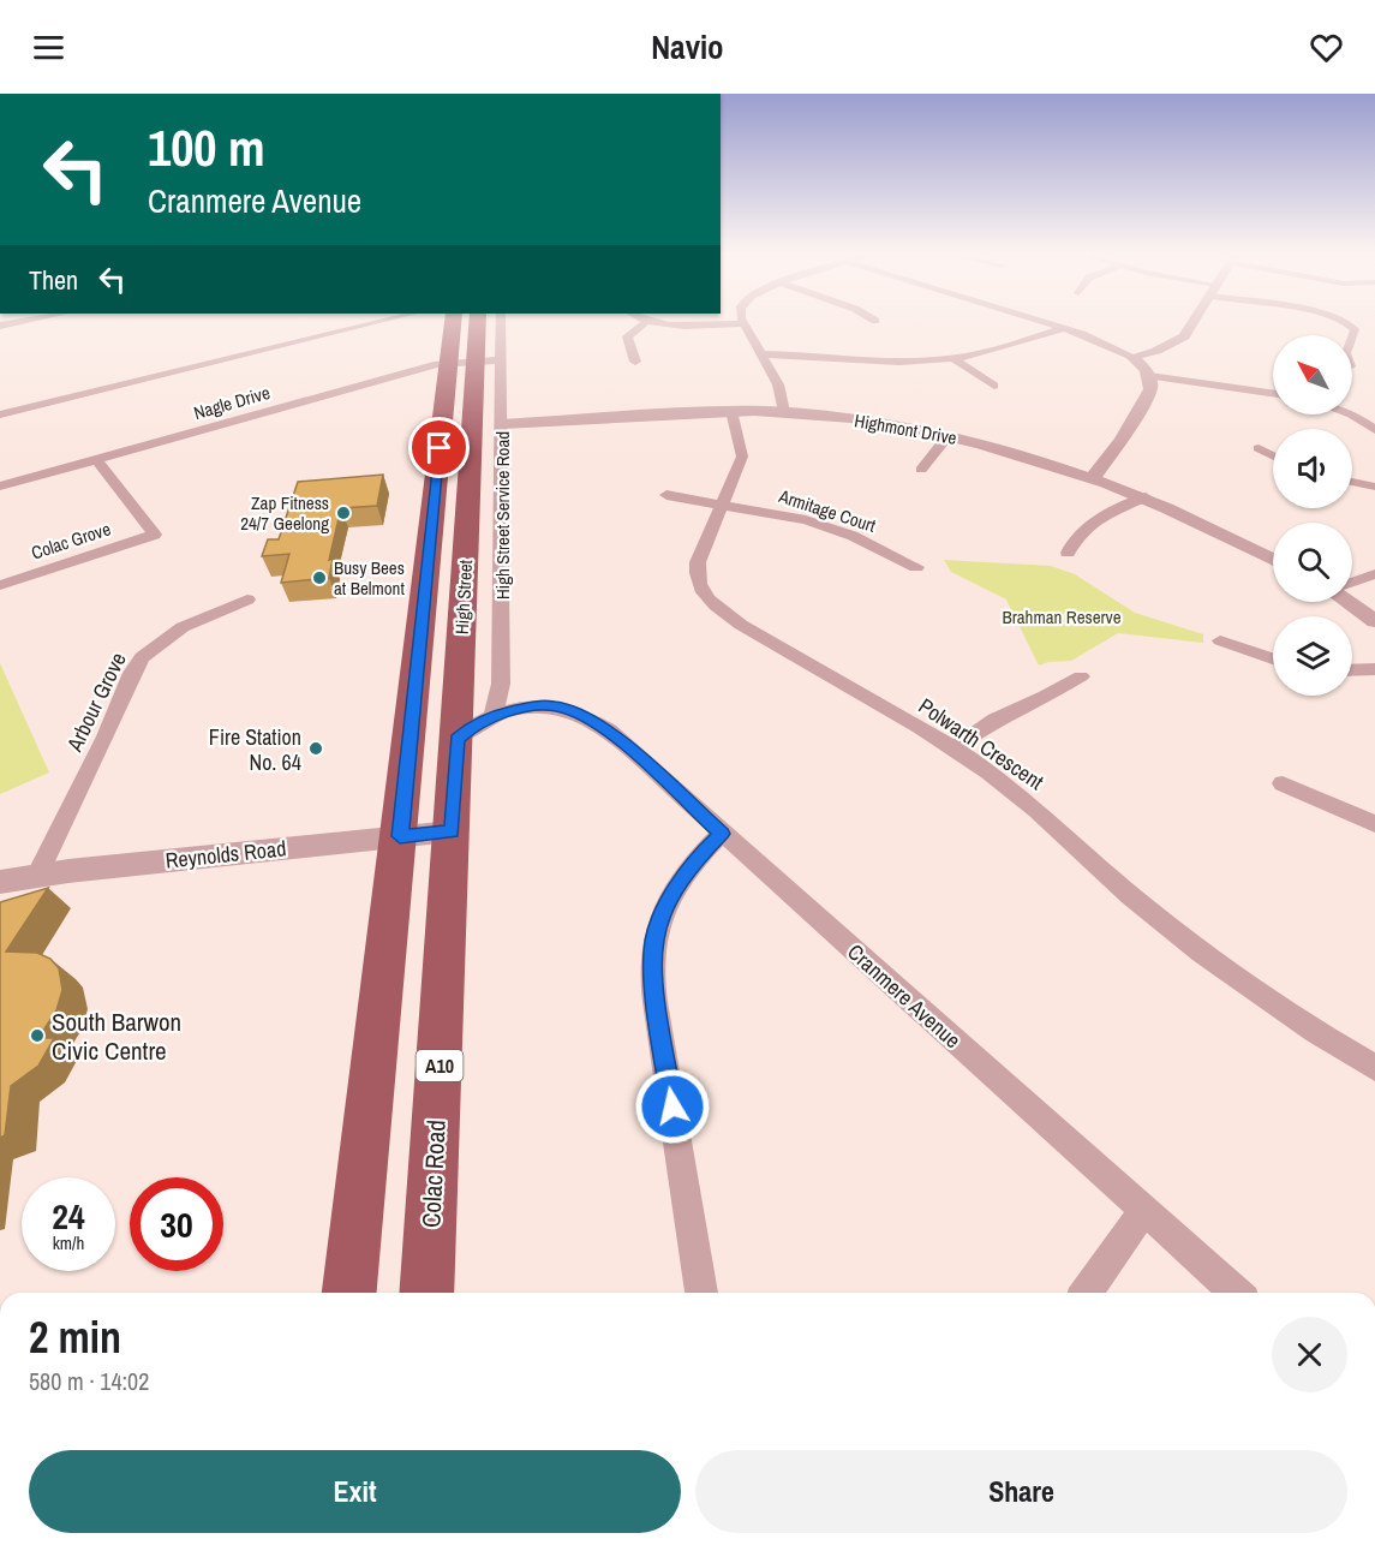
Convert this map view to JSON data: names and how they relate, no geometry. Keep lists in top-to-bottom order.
{
  "streets": {
    "highway": ["High Street", "A10", "Colac Road"],
    "street": [
      "Nagle Drive",
      "Highmont Drive",
      "Armitage Court",
      "High Street Service Road",
      "Colac Grove",
      "Arbour Grove",
      "Polwarth Crescent",
      "Reynolds Road",
      "Cranmere Avenue"
    ]
  },
  "crossings": [
    ["Nagle Drive", "Colac Grove"],
    ["Nagle Drive", "High Street"],
    ["Highmont Drive", "High Street Service Road"],
    ["Highmont Drive", "Polwarth Crescent"],
    ["Armitage Court", "Polwarth Crescent"],
    ["High Street Service Road", "Cranmere Avenue"],
    ["High Street", "Reynolds Road"],
    ["High Street", "Cranmere Avenue"],
    ["High Street", "Colac Road"],
    ["Arbour Grove", "Reynolds Road"],
    ["Reynolds Road", "Colac Road"]
  ],
  "parks": ["Brahman Reserve"],
  "places": [
    "Zap Fitness 24/7 Geelong",
    "Busy Bees at Belmont",
    "Fire Station No. 64",
    "South Barwon Civic Centre"
  ],
  "north": "top left",
  "page": {
    "header": "Navio",
    "turn": ["100 m", "Cranmere Avenue"],
    "then": "Then",
    "speed": "24 km/h",
    "limit": "30",
    "heading": ["2 min", "580 m · 14:02"],
    "buttons": ["Exit", "Share"]
  }
}
